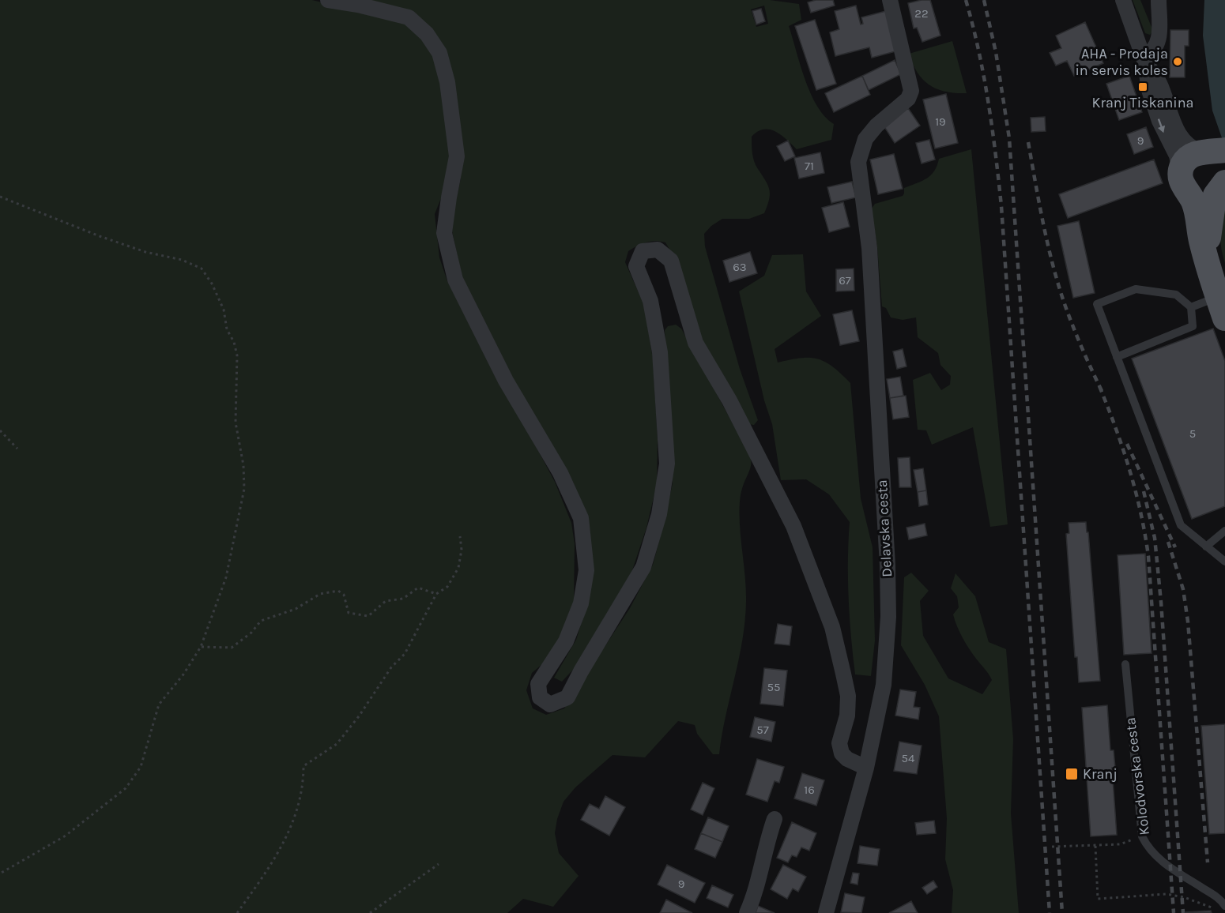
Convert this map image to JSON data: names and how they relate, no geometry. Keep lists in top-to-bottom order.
{
  "streets": {
    "street": ["Delavska cesta"],
    "lane": ["Kolodvorska cesta"]
  },
  "places": {
    "other": ["AHA - Prodaja in servis koles"],
    "transit": ["Kranj Tiskanina", "Kranj"]
  },
  "house_numbers": [
    "22",
    "19",
    "9",
    "71",
    "63",
    "67",
    "5",
    "55",
    "57",
    "54",
    "16",
    "9"
  ]
}
